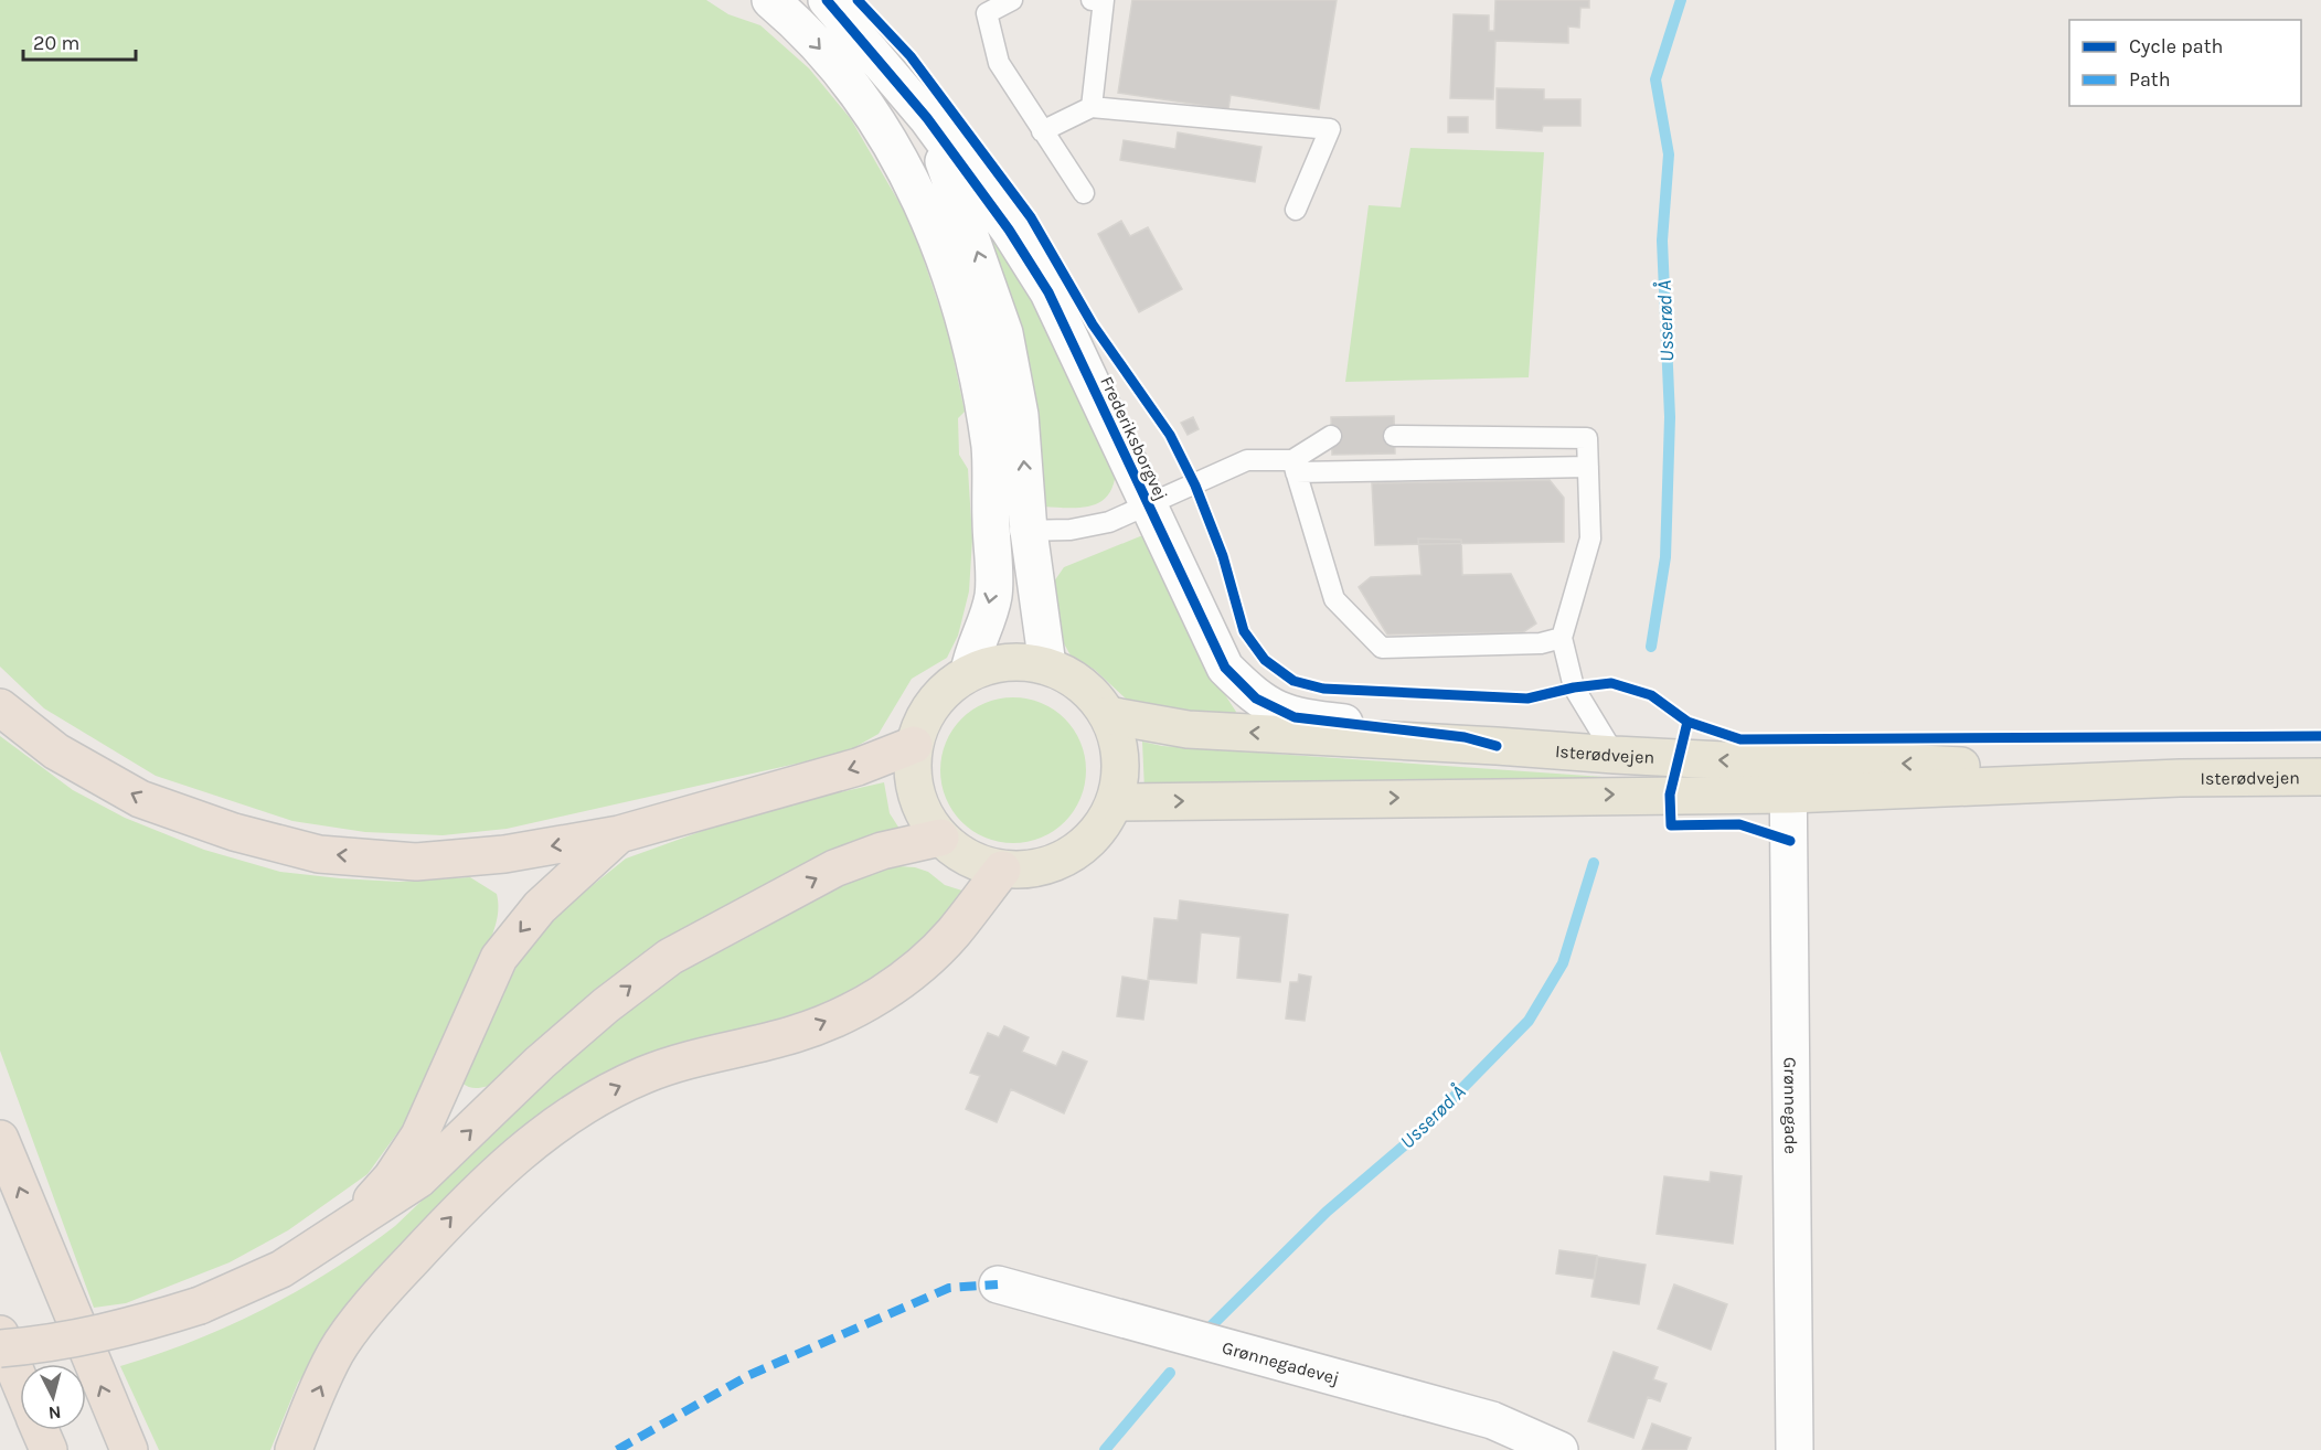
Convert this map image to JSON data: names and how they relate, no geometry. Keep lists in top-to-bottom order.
{
  "streets": {
    "main road": ["Isterødvejen"],
    "street": ["Frederiksborgvej", "Grønnegade", "Grønnegadevej"]
  },
  "crossings": [
    ["Frederiksborgvej", "Isterødvejen"],
    ["Isterødvejen", "Grønnegade"]
  ],
  "water": ["Usserød Å"],
  "legend": ["Cycle path", "Path"],
  "scale_bar": "20 m",
  "north": "bottom"
}
